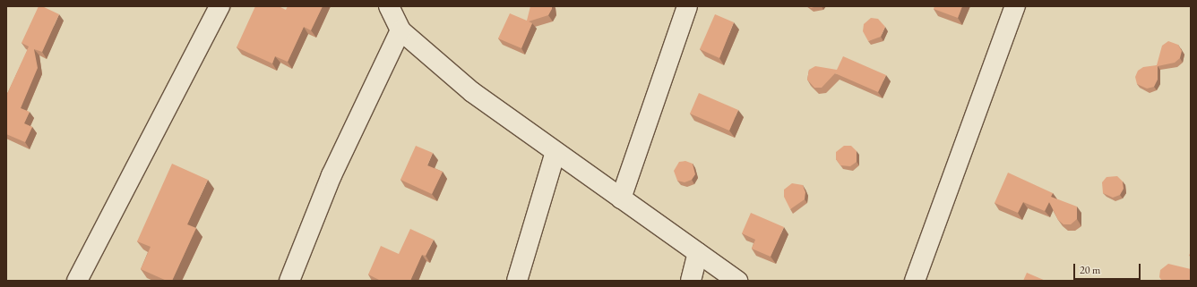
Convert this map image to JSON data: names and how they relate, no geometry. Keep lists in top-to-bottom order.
{
  "scale_bar": "20 m"
}
